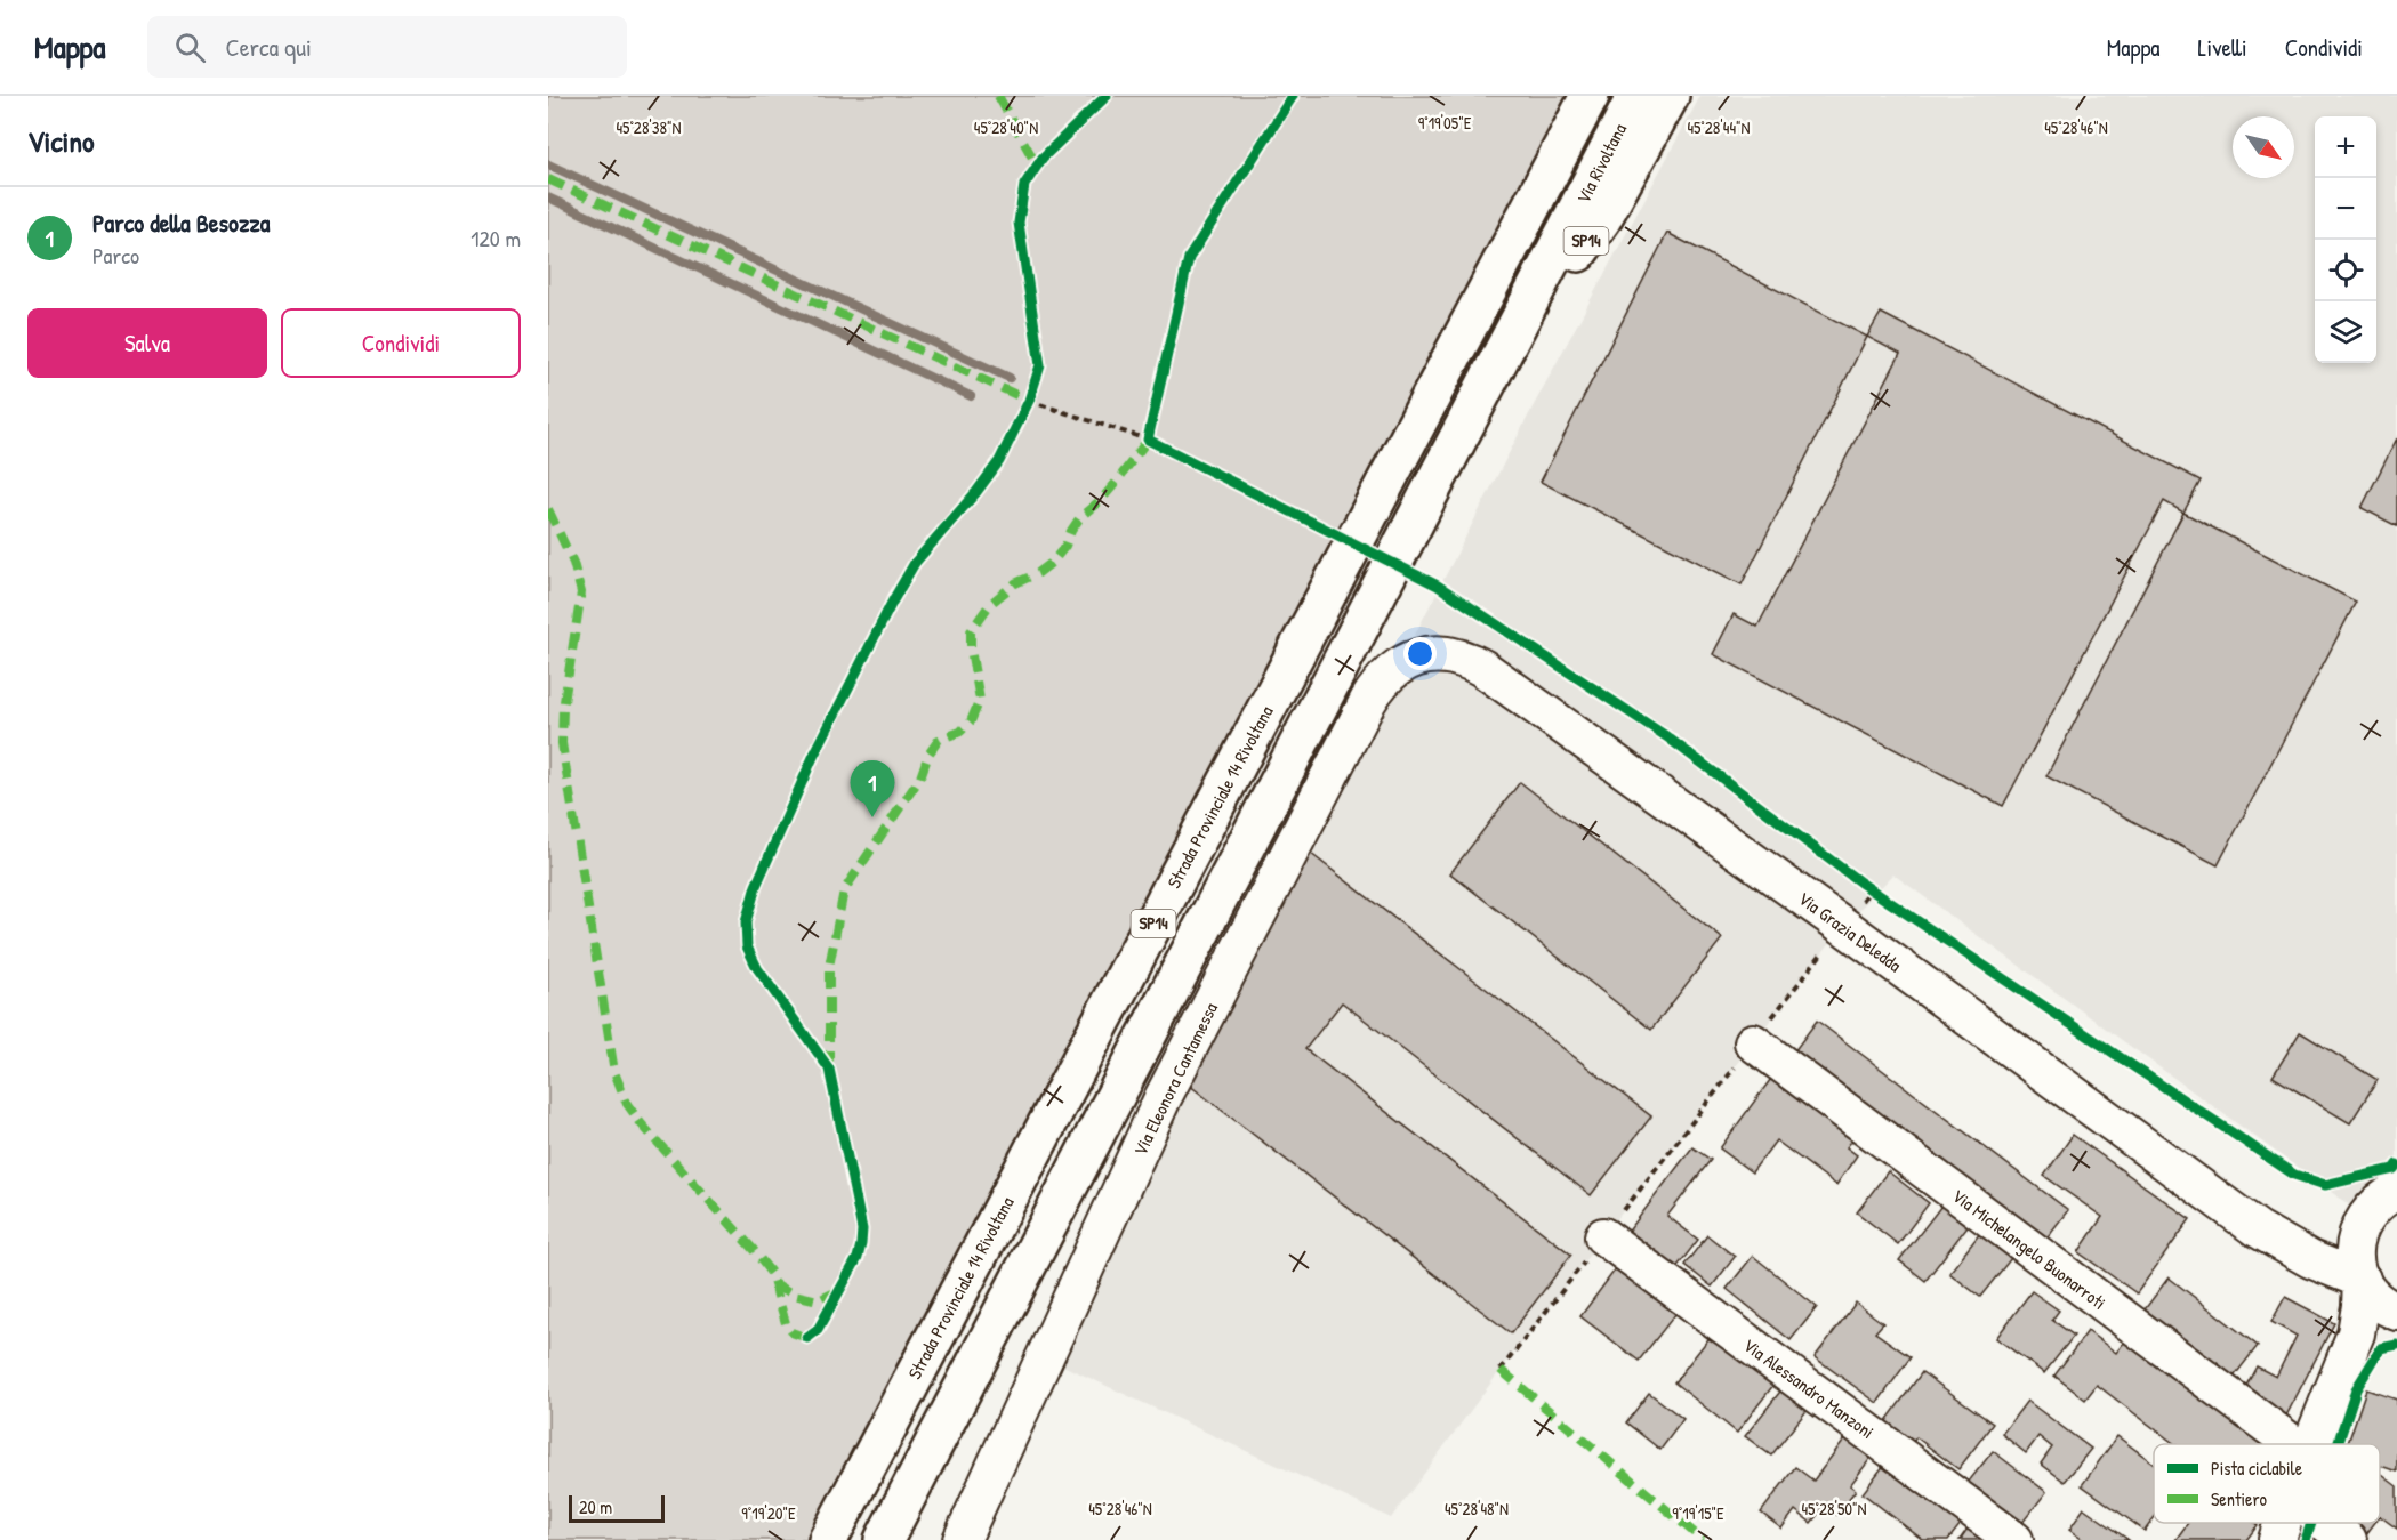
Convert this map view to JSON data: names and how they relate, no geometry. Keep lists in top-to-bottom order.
{
  "streets": {
    "highway": ["Via Rivoltana", "SP14", "Strada Provinciale 14 Rivoltana"],
    "street": [
      "Via Grazia Deledda",
      "Via Eleonora Cantamessa",
      "Via Michelangelo Buonarroti",
      "Via Alessandro Manzoni"
    ]
  },
  "crossings": [
    ["Via Rivoltana", "SP14"],
    ["SP14", "Strada Provinciale 14 Rivoltana"],
    ["Via Grazia Deledda", "Via Eleonora Cantamessa"]
  ],
  "legend": ["Pista ciclabile", "Sentiero"],
  "scale_bar": "20 m",
  "north": "bottom right",
  "page": {
    "header": "Mappa",
    "search": "Cerca qui",
    "nav": ["Mappa", "Livelli", "Condividi"],
    "heading": "Vicino",
    "map_buttons": ["+", "−"],
    "list": [
      {
        "mark": "1",
        "name": "Parco della Besozza",
        "note": "Parco",
        "value": "120 m"
      }
    ],
    "buttons": ["Salva", "Condividi"],
    "pins": "1",
    "scale": "20 m"
  },
  "coordinates": [
    "9°19'05\"E",
    "45°28'38\"N",
    "45°28'40\"N",
    "45°28'44\"N",
    "45°28'46\"N",
    "45°28'48\"N",
    "45°28'50\"N",
    "9°19'20\"E",
    "9°19'15\"E"
  ]
}
